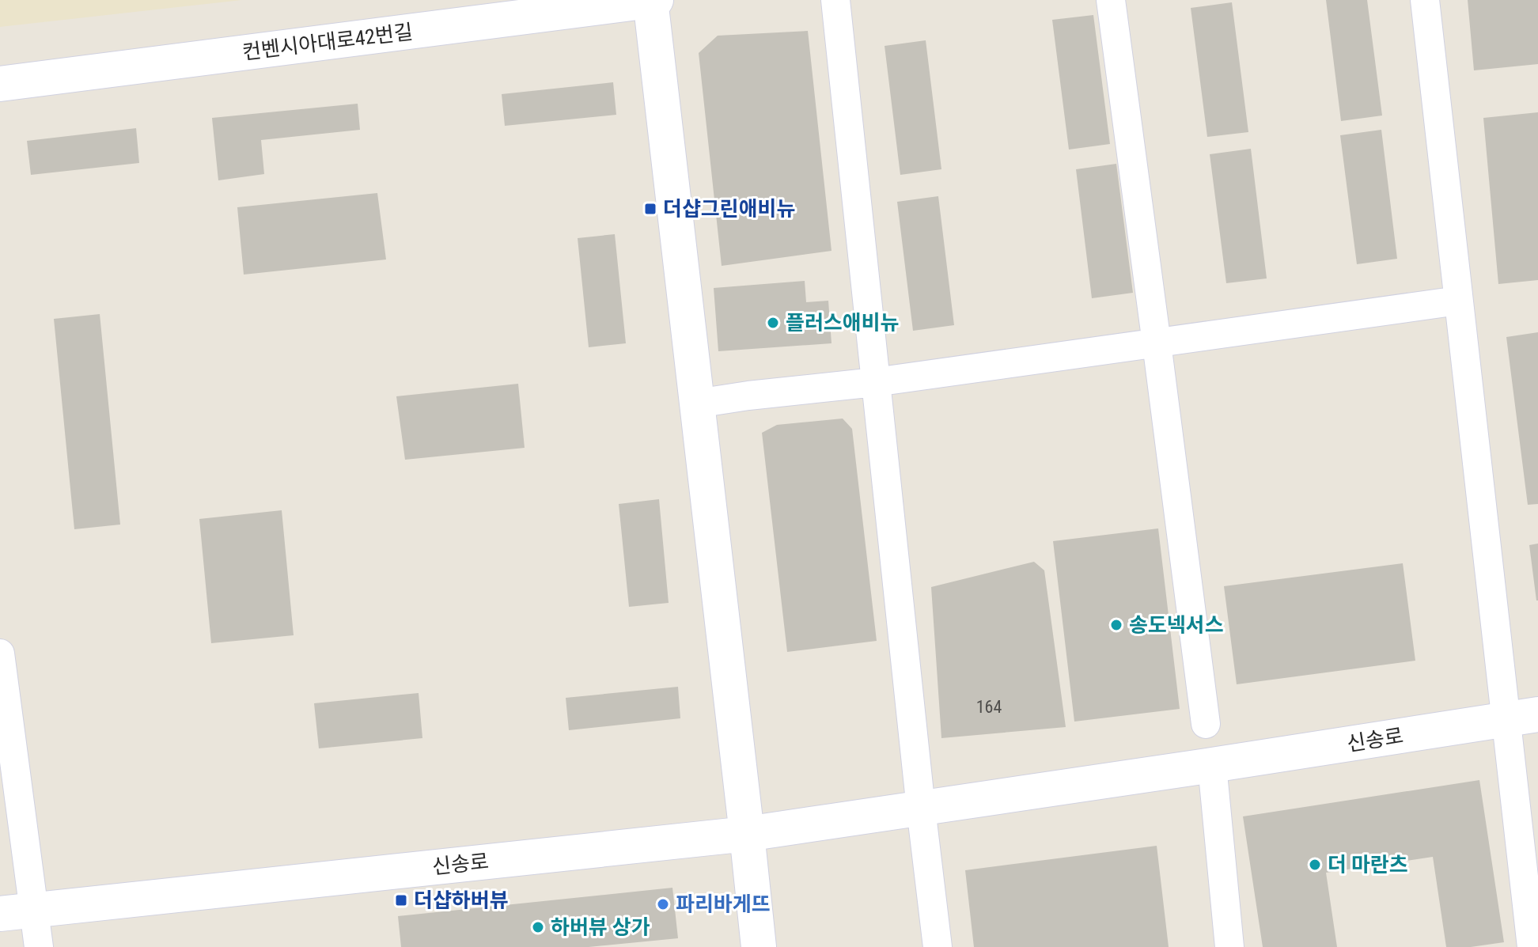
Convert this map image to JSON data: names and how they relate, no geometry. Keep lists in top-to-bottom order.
{
  "streets": {
    "street": ["컨벤시아대로42번길", "신송로"]
  },
  "places": {
    "transit": ["더샵그린애비뉴", "더샵하버뷰"],
    "other": [
      "플러스애비뉴",
      "송도넥서스",
      "더 마란츠",
      "파리바게뜨",
      "하버뷰 상가"
    ]
  },
  "house_numbers": ["164"]
}
